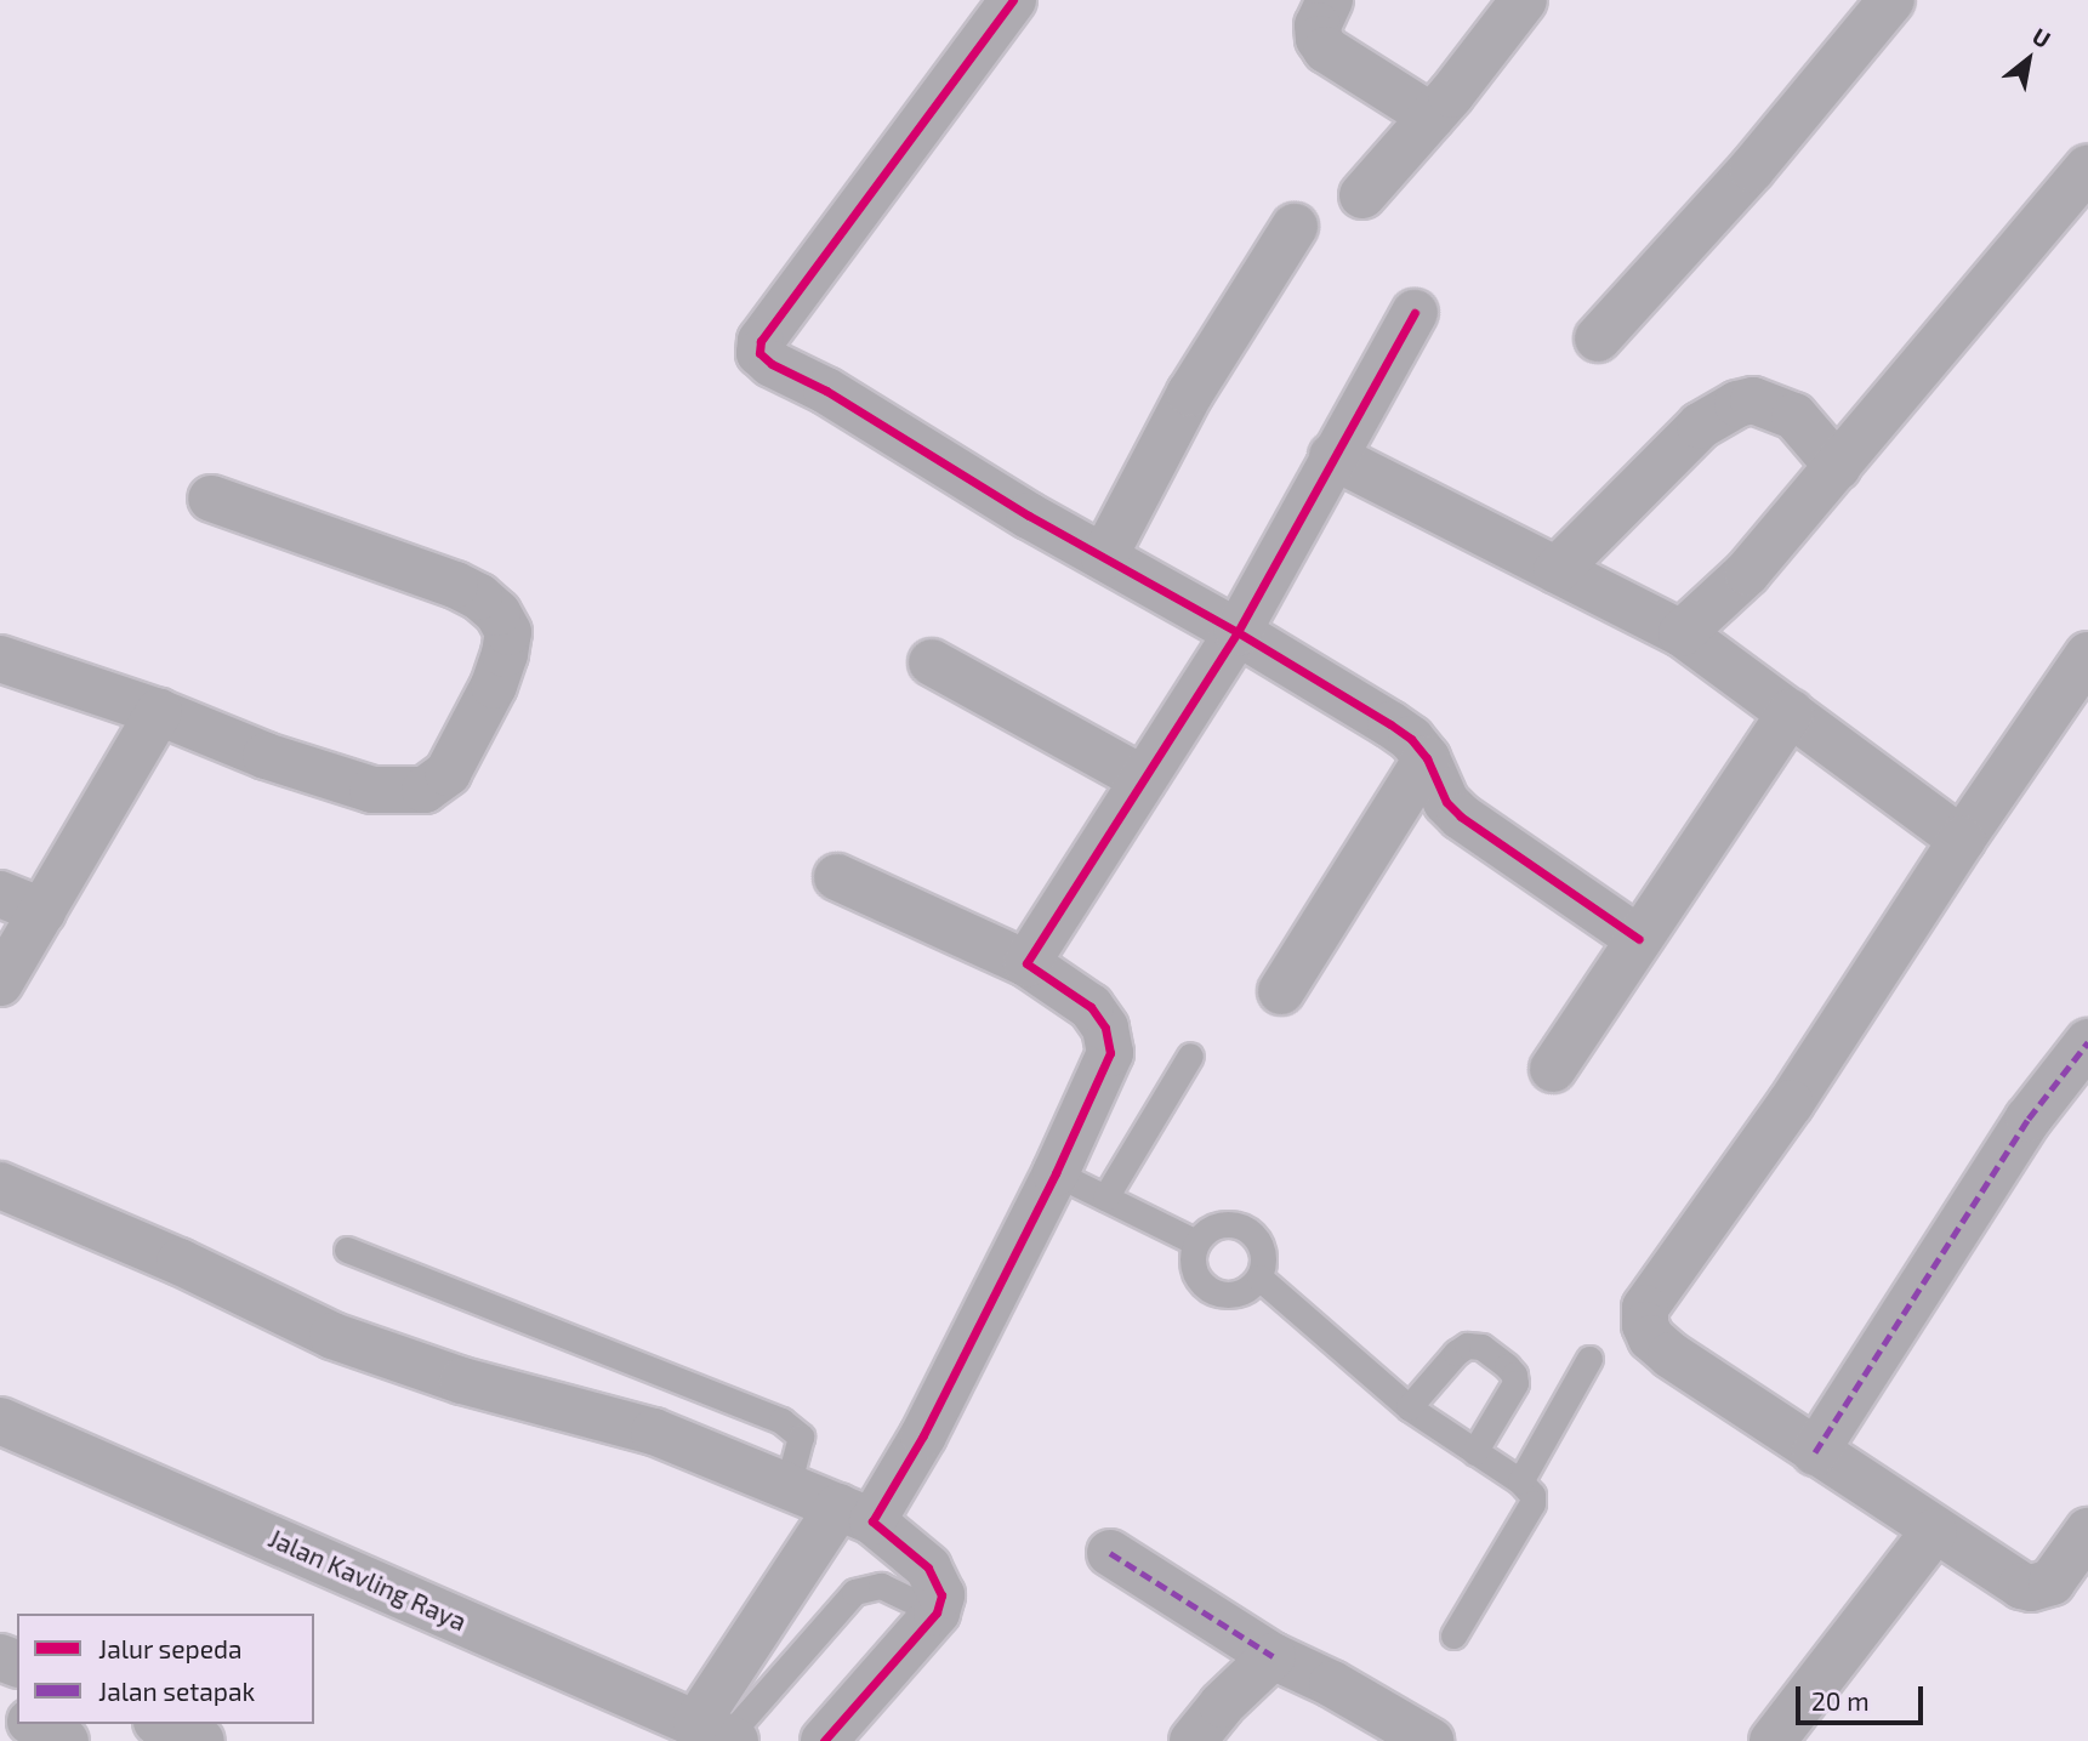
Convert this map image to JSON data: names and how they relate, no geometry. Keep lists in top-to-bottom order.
{
  "streets": {
    "street": ["Jalan Kavling Raya"]
  },
  "legend": ["Jalur sepeda", "Jalan setapak"],
  "scale_bar": "20 m",
  "north": "top right"
}
